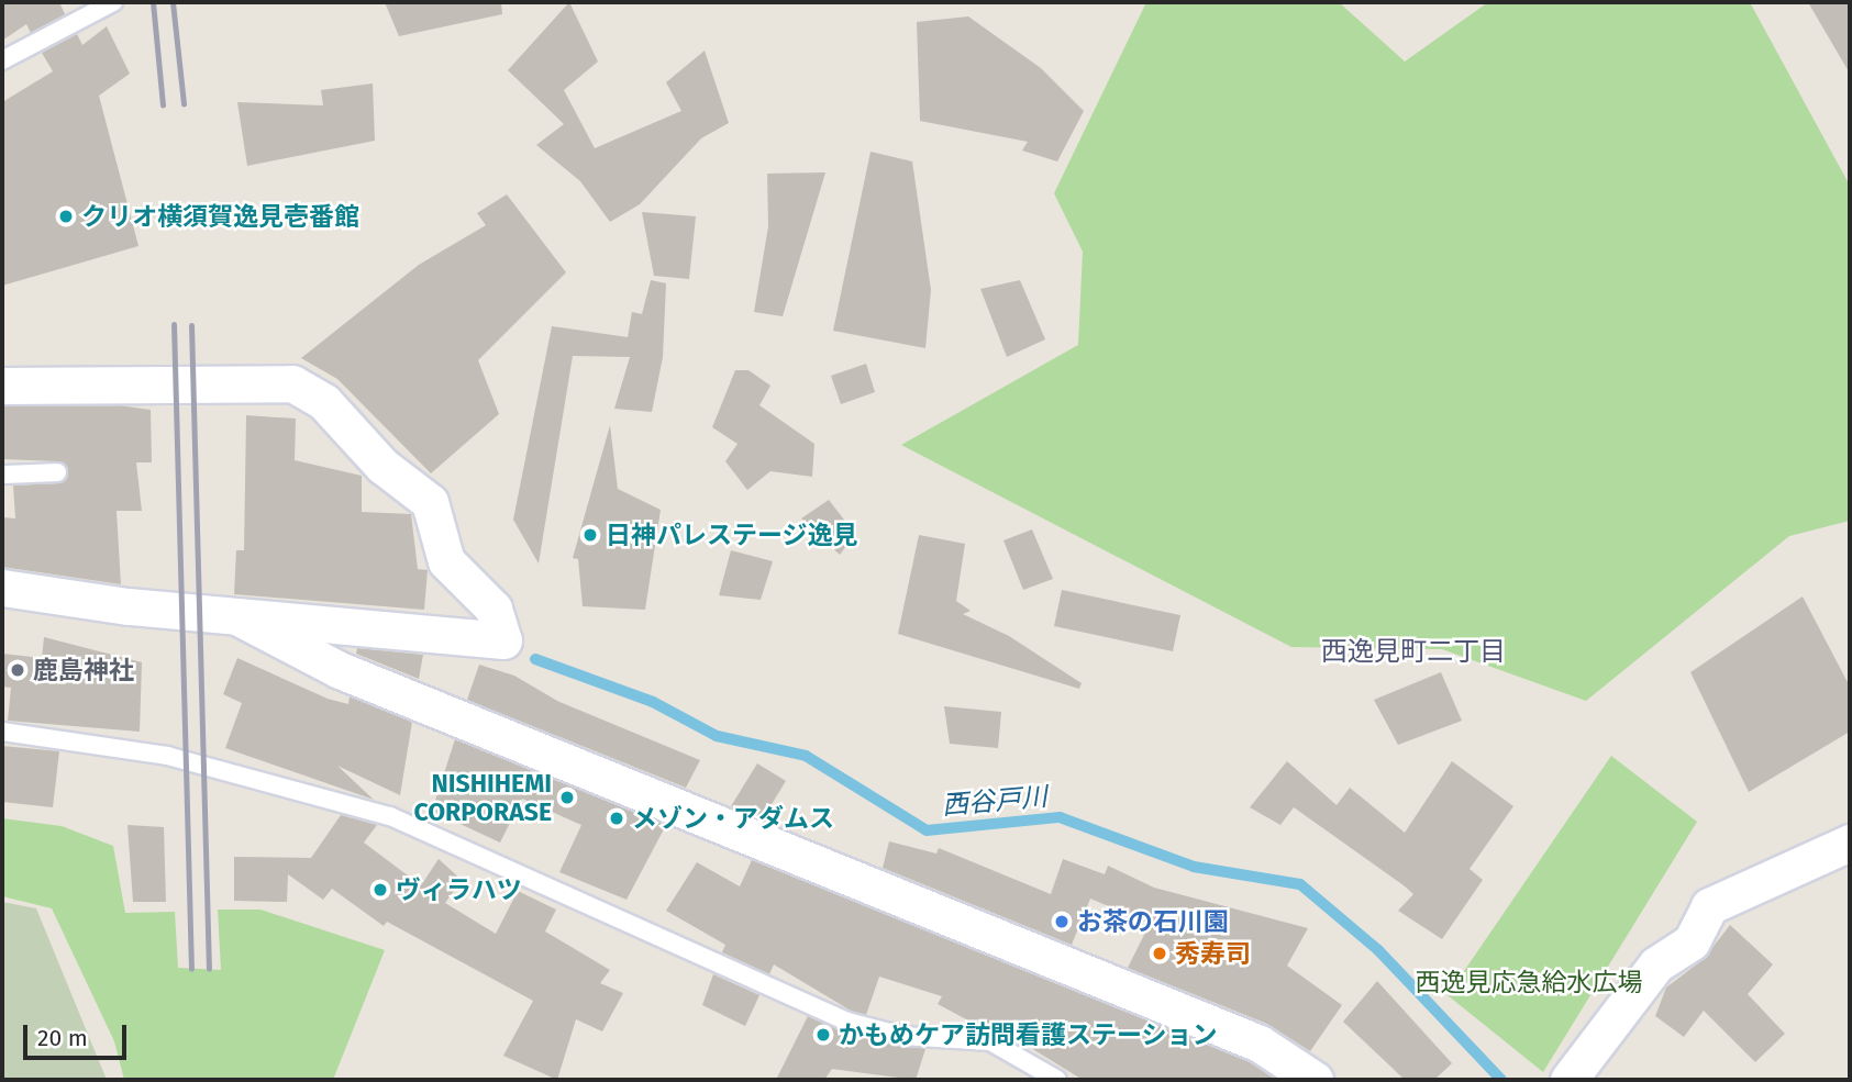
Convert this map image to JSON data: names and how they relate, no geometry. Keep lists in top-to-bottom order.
{
  "districts": ["西逸見町二丁目"],
  "water": ["西谷戸川"],
  "parks": ["西逸見応急給水広場"],
  "places": [
    "クリオ横須賀逸見壱番館",
    "日神パレステージ逸見",
    "鹿島神社",
    "NISHIHEMI CORPORASE",
    "メゾン・アダムス",
    "ヴィラハツ",
    "お茶の石川園",
    "秀寿司",
    "かもめケア訪問看護ステーション"
  ],
  "scale_bar": "20 m"
}
